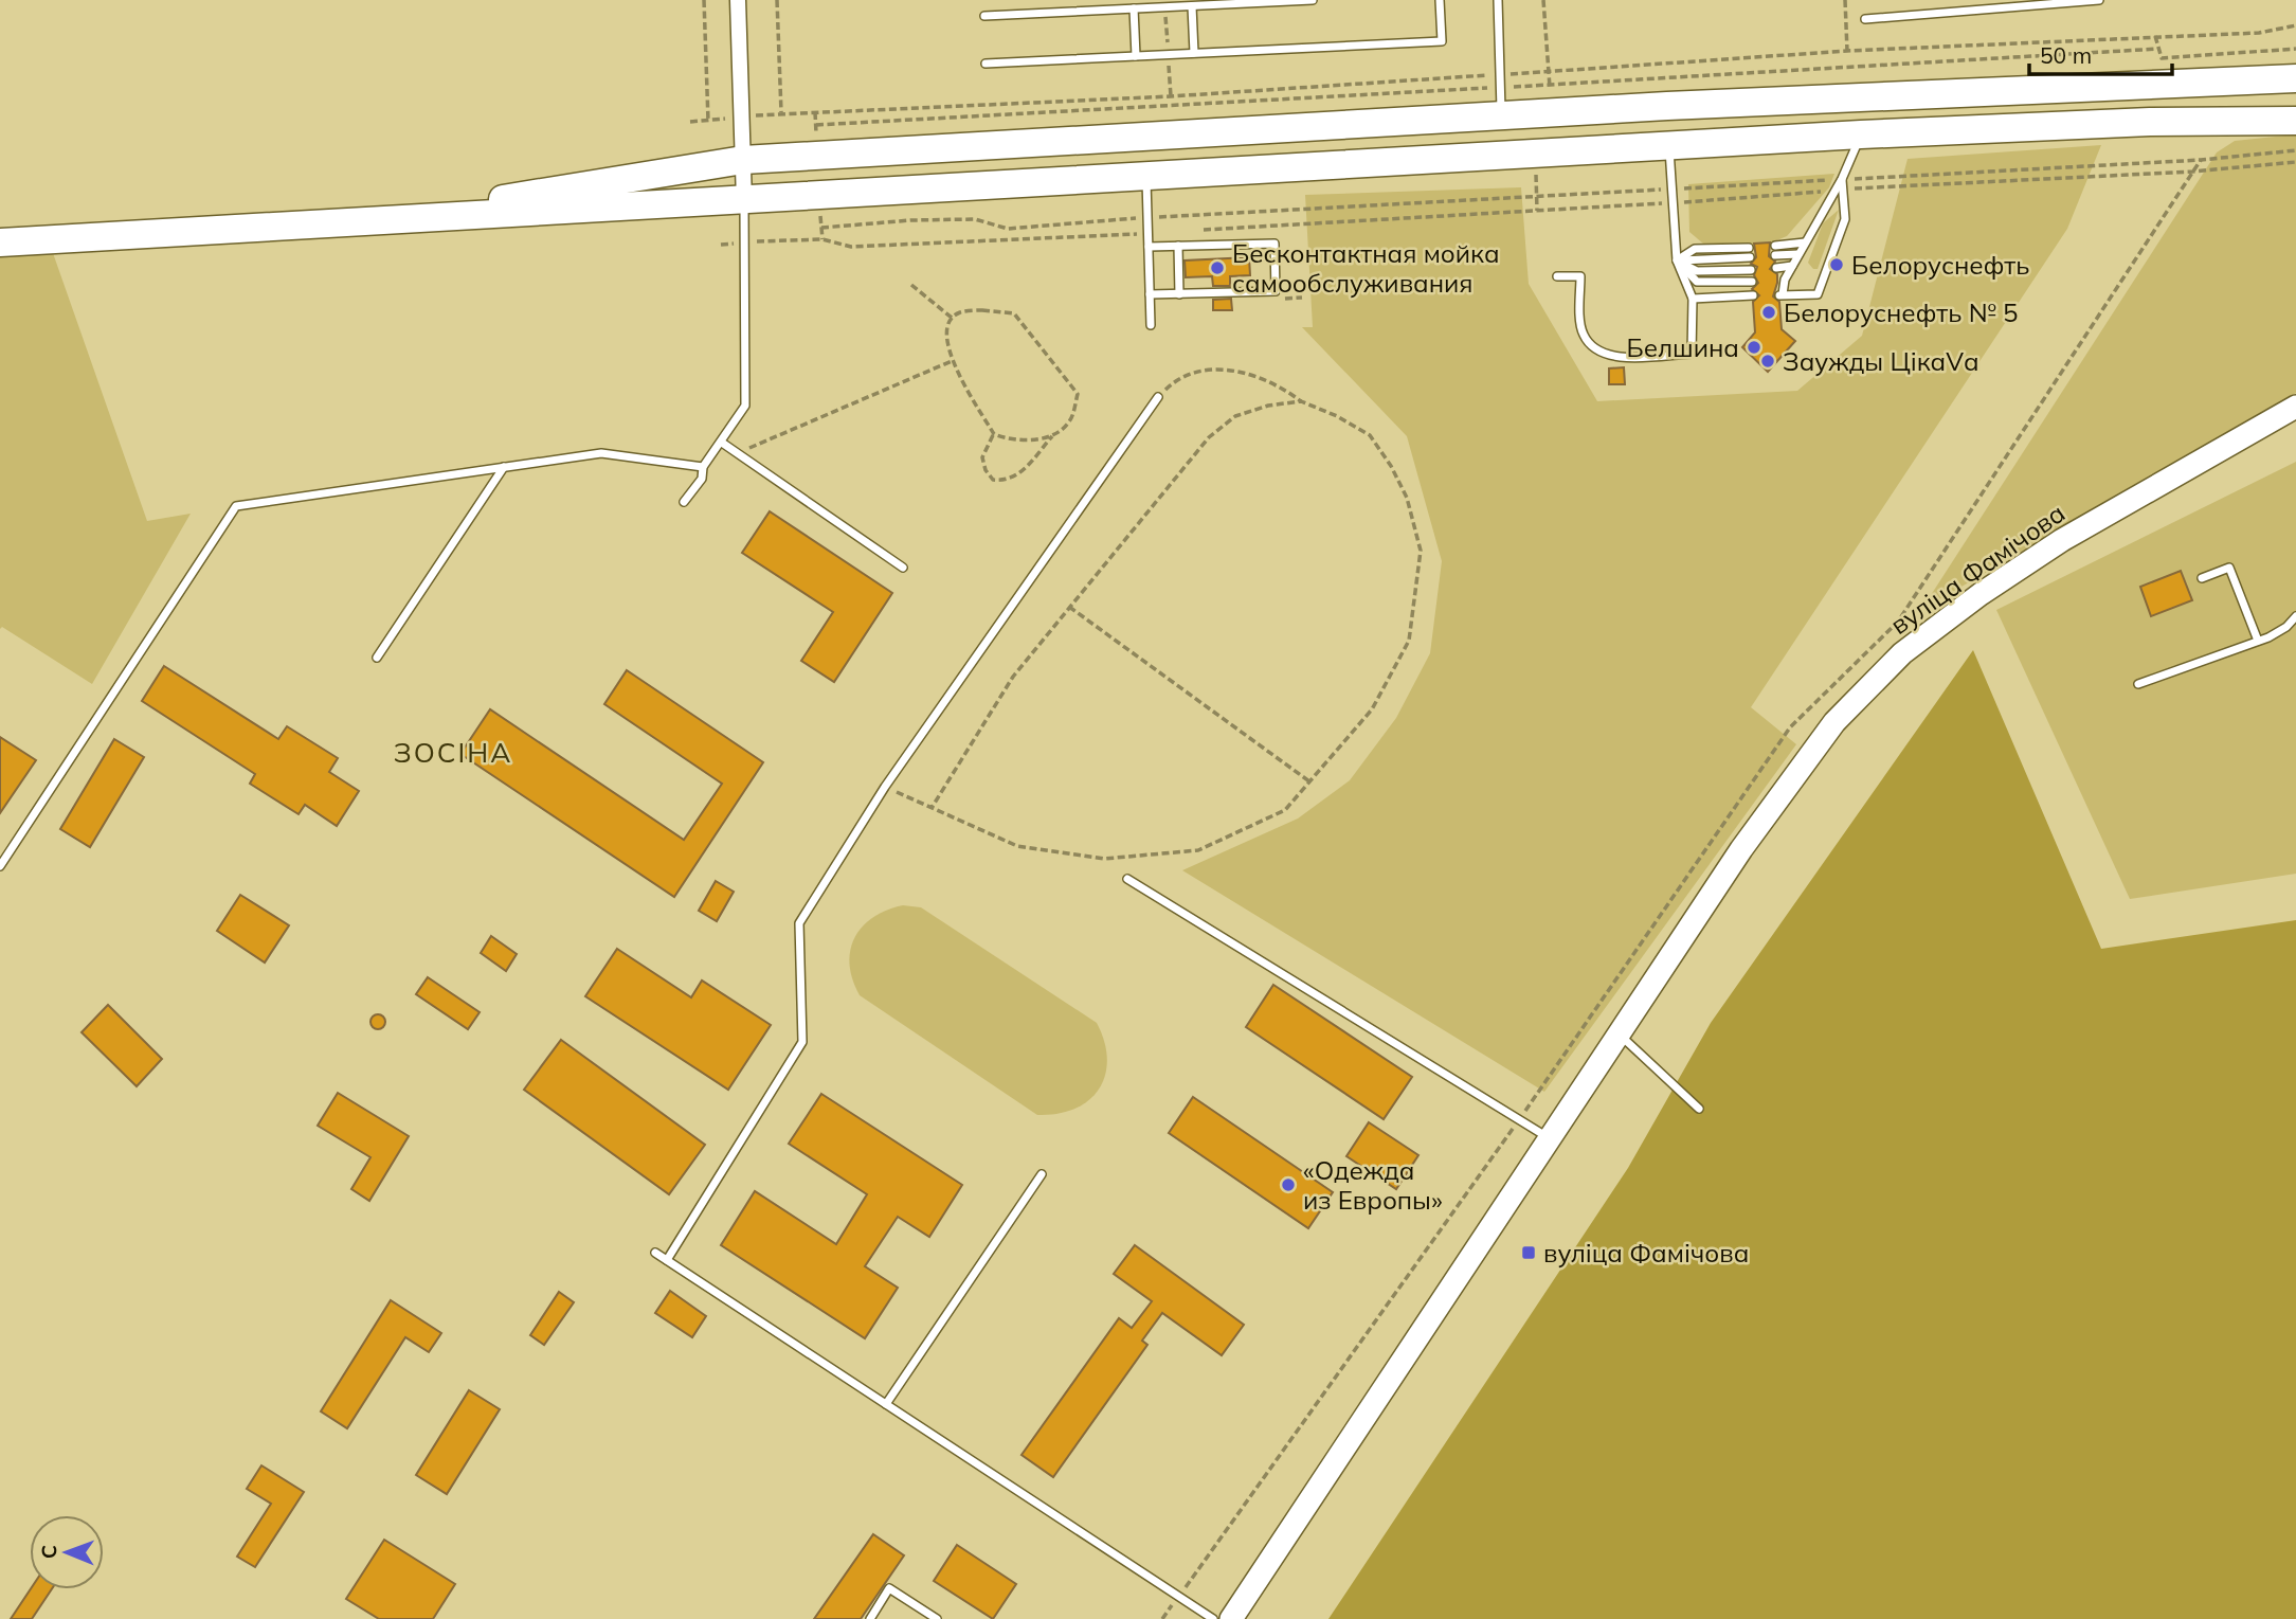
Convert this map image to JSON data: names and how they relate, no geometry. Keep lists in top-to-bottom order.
{
  "streets": {
    "main road": ["вуліца Фамічова"]
  },
  "districts": ["ЗОСІНА"],
  "places": {
    "other": [
      "Белоруснефть",
      "Бесконтактная мойка самообслуживания",
      "Белоруснефть № 5",
      "Белшина",
      "Заужды ЦікаVа",
      "«Одежда из Европы»"
    ],
    "transit": ["вуліца Фамічова"]
  },
  "scale_bar": "50 m",
  "north": "left"
}
